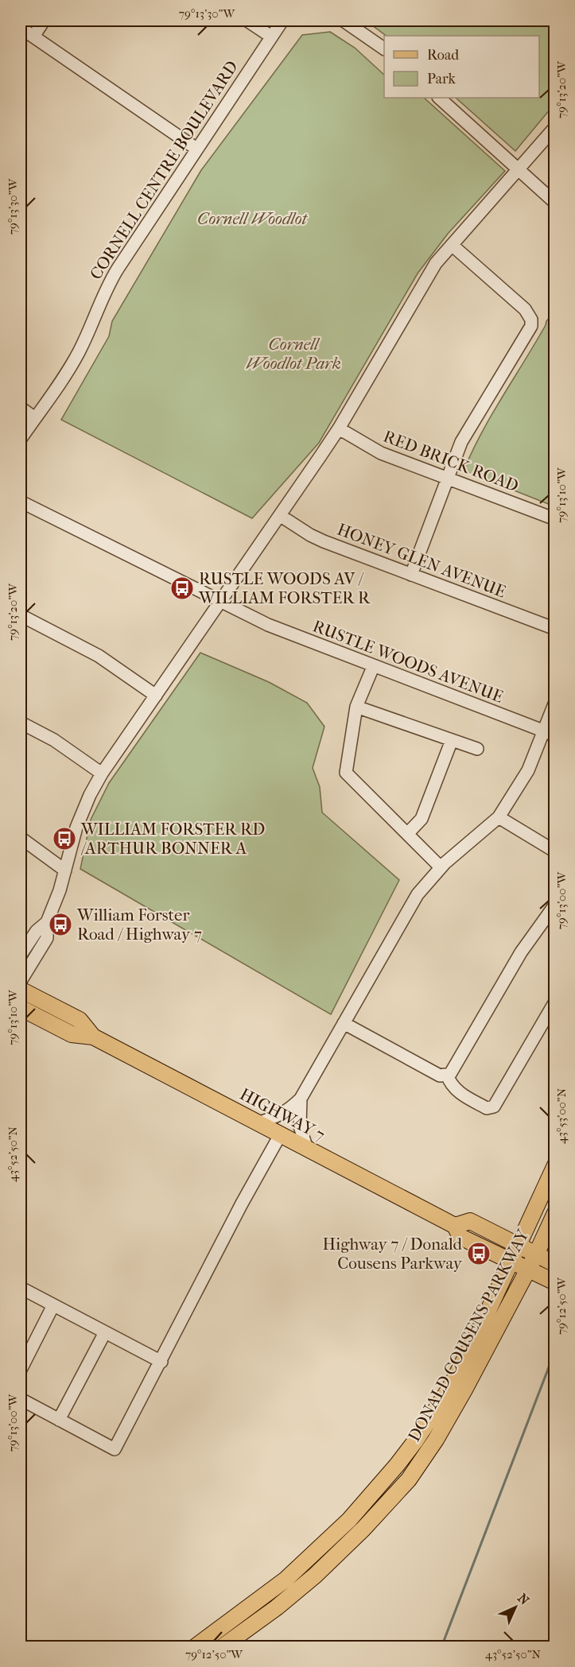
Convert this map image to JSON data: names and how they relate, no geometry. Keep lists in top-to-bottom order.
{
  "streets": {
    "main road": ["HIGHWAY 7", "DONALD COUSENS PARKWAY"],
    "street": [
      "CORNELL CENTRE BOULEVARD",
      "RED BRICK ROAD",
      "HONEY GLEN AVENUE",
      "RUSTLE WOODS AVENUE"
    ]
  },
  "crossings": [
    ["HIGHWAY 7", "DONALD COUSENS PARKWAY"]
  ],
  "parks": ["Cornell Woodlot", "Cornell Woodlot Park"],
  "places": {
    "bus stop": [
      "RUSTLE WOODS AV / WILLIAM FORSTER R",
      "WILLIAM FORSTER RD /ARTHUR BONNER A",
      "William Forster Road / Highway 7",
      "Highway 7 / Donald Cousens Parkway"
    ]
  },
  "legend": ["Road", "Park"],
  "north": "top right",
  "coordinates": [
    "79°13'30\"W",
    "79°13'20\"W",
    "79°13'10\"W",
    "79°13'00\"W",
    "43°53'00\"N",
    "43°52'50\"N",
    "79°12'50\"W"
  ]
}
